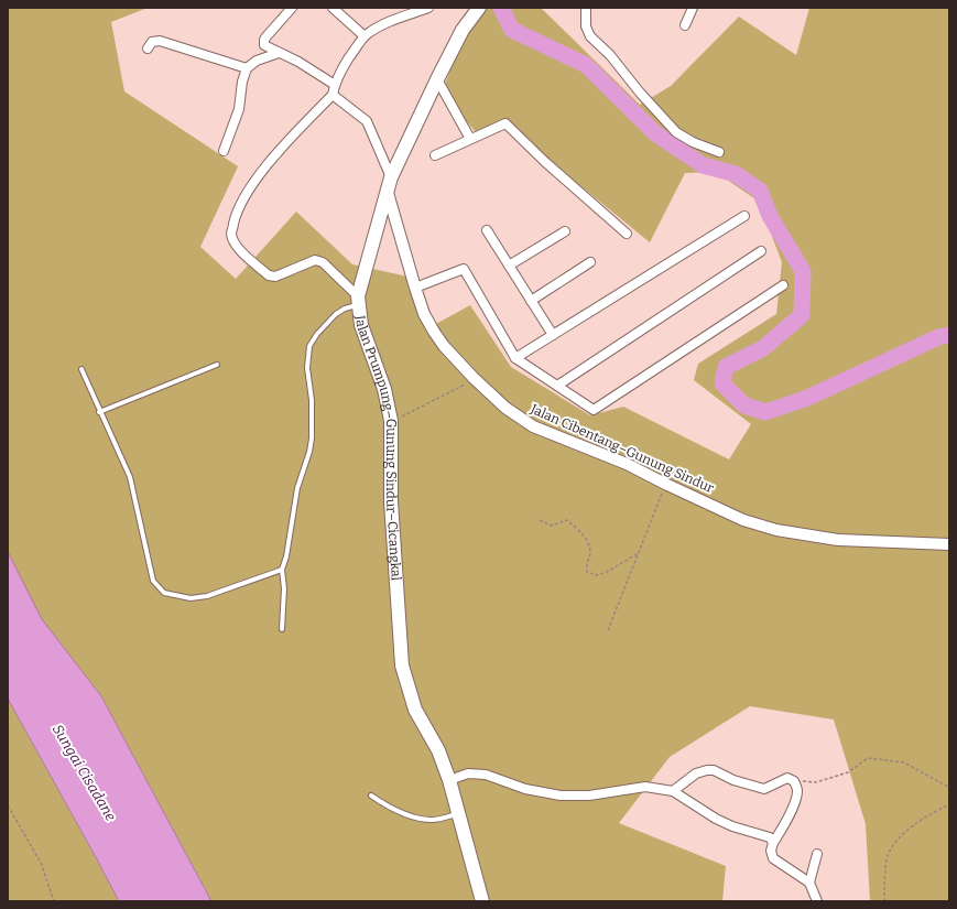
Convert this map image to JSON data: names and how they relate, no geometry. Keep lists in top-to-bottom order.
{
  "streets": {
    "main road": ["Jalan Prumpung–Gunung Sindur–Cicangkal"],
    "street": ["Jalan Cibentang–Gunung Sindur"]
  },
  "crossings": [
    ["Jalan Prumpung–Gunung Sindur–Cicangkal", "Jalan Cibentang–Gunung Sindur"]
  ],
  "water": ["Sungai Cisadane"]
}
